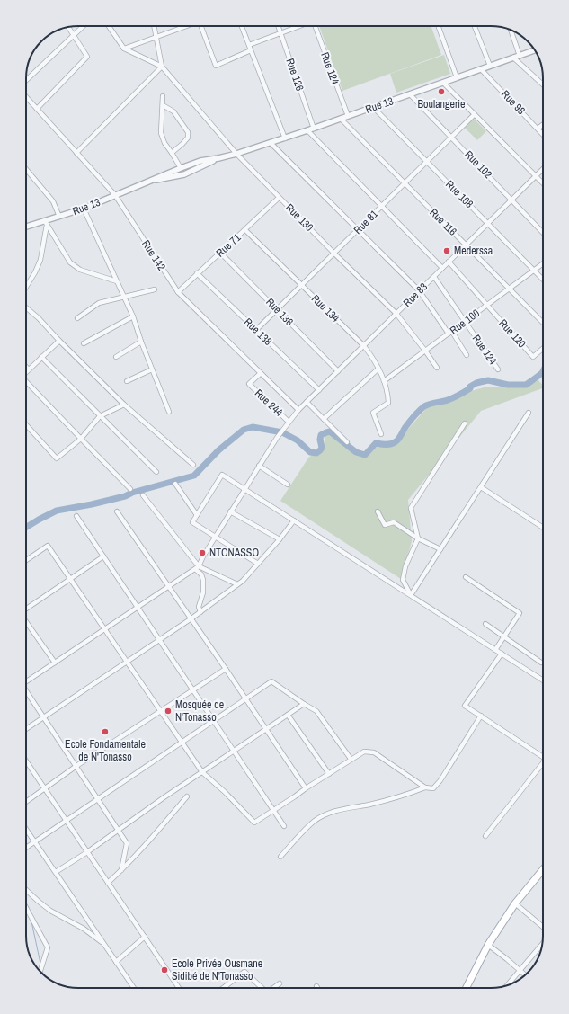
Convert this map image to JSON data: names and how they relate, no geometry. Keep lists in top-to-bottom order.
{
  "streets": {
    "street": [
      "Rue 124",
      "Rue 126",
      "Rue 98",
      "Rue 13",
      "Rue 102",
      "Rue 108",
      "Rue 130",
      "Rue 81",
      "Rue 116",
      "Rue 71",
      "Rue 142",
      "Rue 83",
      "Rue 134",
      "Rue 136",
      "Rue 100",
      "Rue 138",
      "Rue 120",
      "Rue 244"
    ]
  },
  "crossings": [
    ["Rue 124", "Rue 13"],
    ["Rue 124", "Rue 83"],
    ["Rue 124", "Rue 100"],
    ["Rue 126", "Rue 13"],
    ["Rue 98", "Rue 13"],
    ["Rue 13", "Rue 102"],
    ["Rue 13", "Rue 108"],
    ["Rue 13", "Rue 130"],
    ["Rue 13", "Rue 116"],
    ["Rue 13", "Rue 142"],
    ["Rue 102", "Rue 81"],
    ["Rue 102", "Rue 83"],
    ["Rue 108", "Rue 81"],
    ["Rue 108", "Rue 83"],
    ["Rue 108", "Rue 100"],
    ["Rue 130", "Rue 81"],
    ["Rue 130", "Rue 71"],
    ["Rue 130", "Rue 83"],
    ["Rue 130", "Rue 100"],
    ["Rue 81", "Rue 116"],
    ["Rue 81", "Rue 134"],
    ["Rue 81", "Rue 136"],
    ["Rue 81", "Rue 138"],
    ["Rue 116", "Rue 83"],
    ["Rue 116", "Rue 100"],
    ["Rue 71", "Rue 142"],
    ["Rue 71", "Rue 134"],
    ["Rue 71", "Rue 136"],
    ["Rue 71", "Rue 138"],
    ["Rue 142", "Rue 83"],
    ["Rue 142", "Rue 244"],
    ["Rue 83", "Rue 134"],
    ["Rue 83", "Rue 136"],
    ["Rue 83", "Rue 138"],
    ["Rue 83", "Rue 120"],
    ["Rue 83", "Rue 244"],
    ["Rue 134", "Rue 100"],
    ["Rue 100", "Rue 120"]
  ],
  "places": [
    "Boulangerie",
    "Mederssa",
    "NTONASSO",
    "Mosquée de N'Tonasso",
    "Ecole Fondamentale de N'Tonasso",
    "Ecole Privée Ousmane Sidibé de N'Tonasso"
  ]
}
